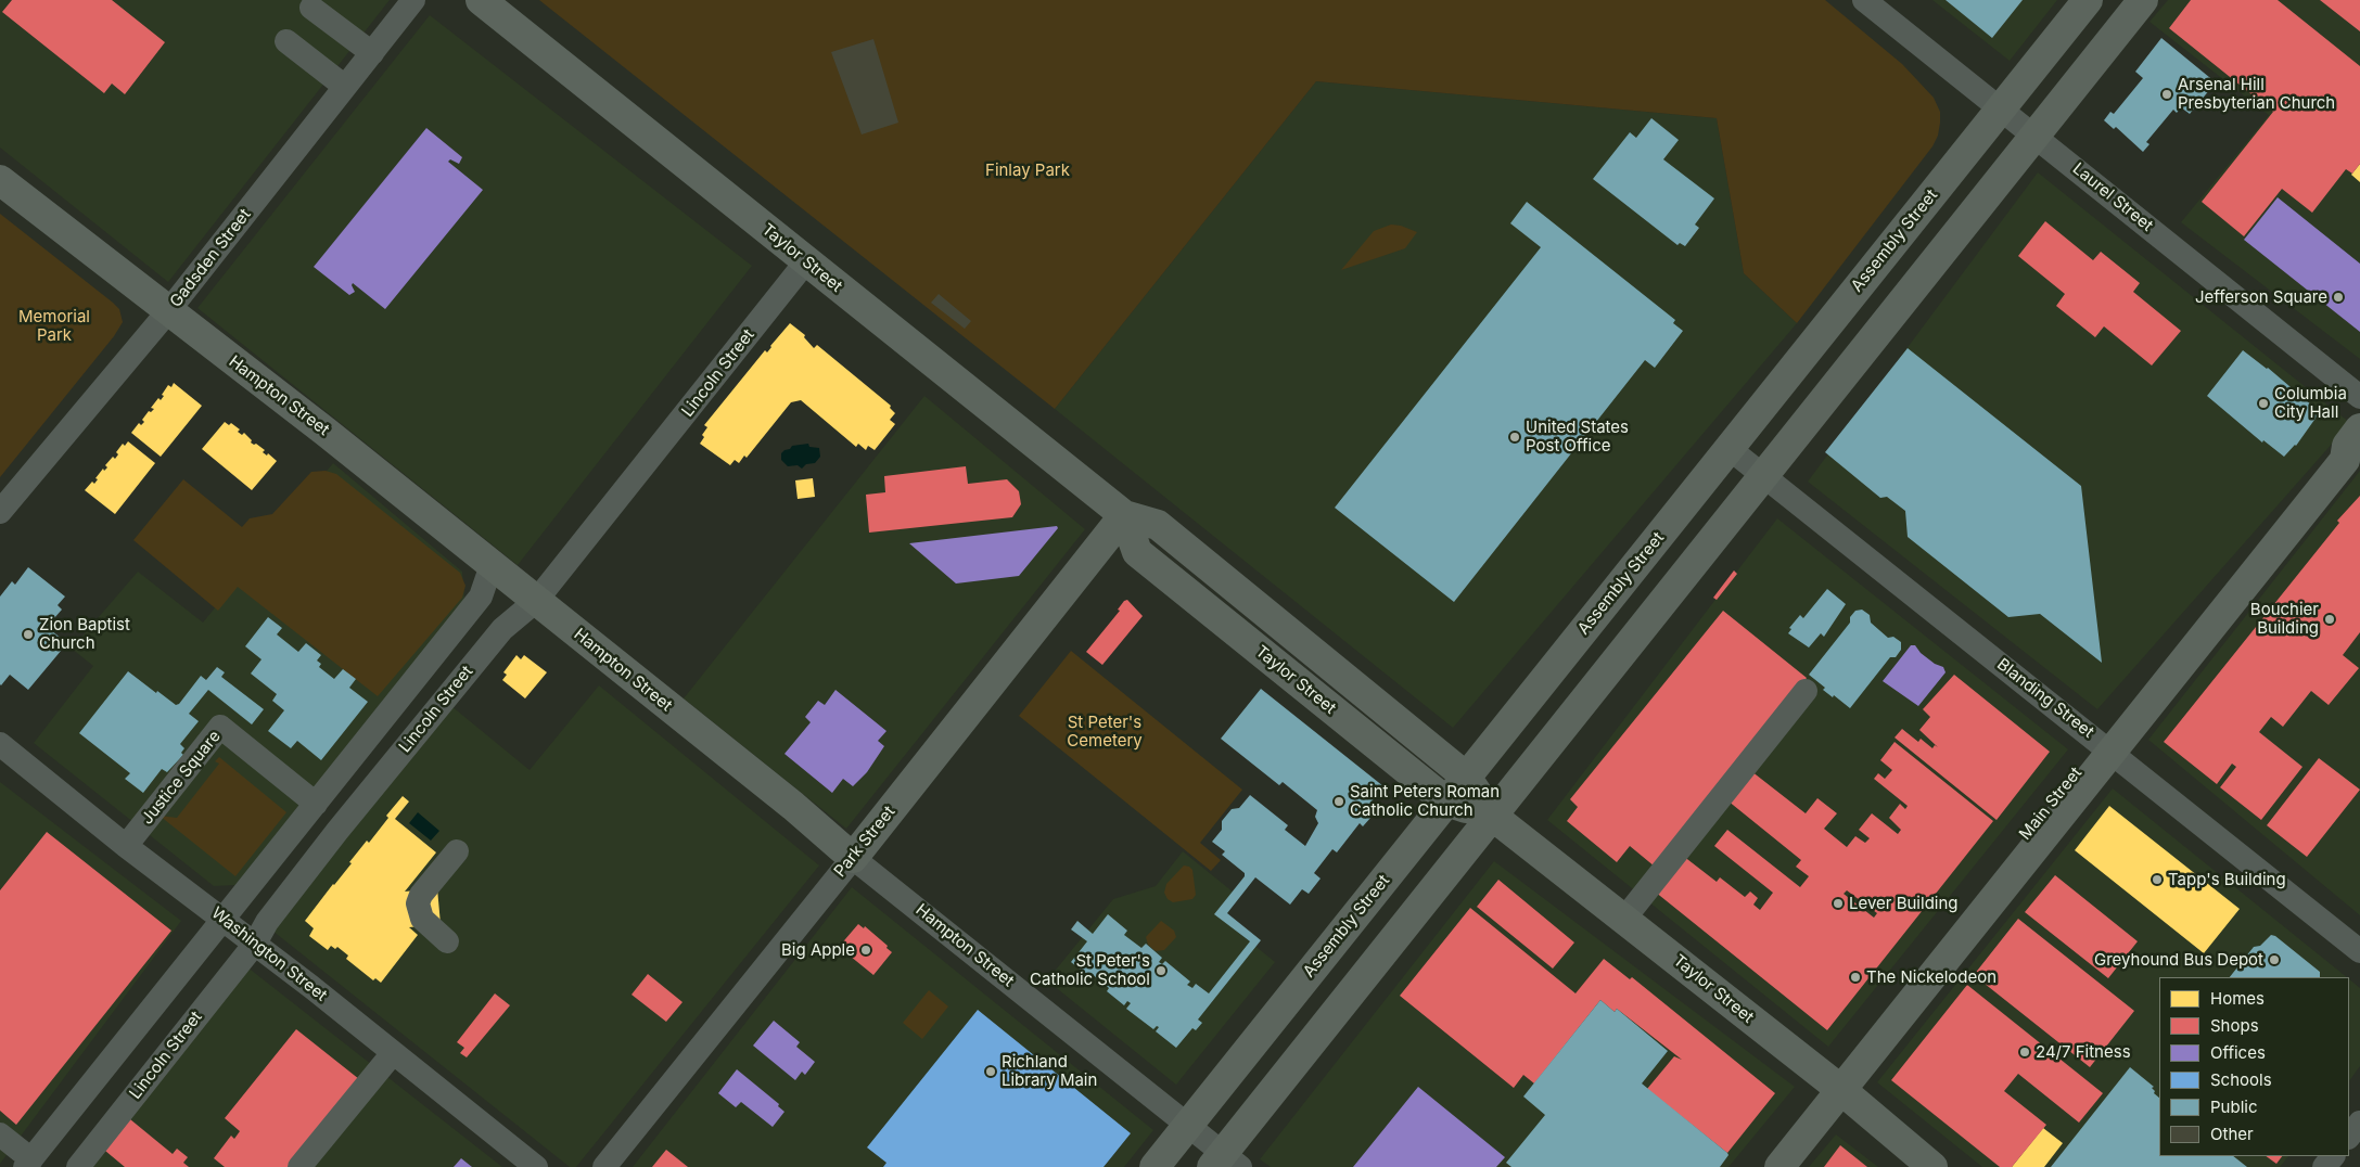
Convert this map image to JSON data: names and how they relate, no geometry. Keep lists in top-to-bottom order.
{
  "streets": {
    "main road": [
      "Assembly Street",
      "Taylor Street",
      "Hampton Street",
      "Main Street",
      "Park Street"
    ],
    "street": [
      "Laurel Street",
      "Gadsden Street",
      "Lincoln Street",
      "Blanding Street",
      "Justice Square",
      "Washington Street"
    ]
  },
  "crossings": [
    ["Laurel Street", "Assembly Street"],
    ["Assembly Street", "Taylor Street"],
    ["Assembly Street", "Hampton Street"],
    ["Assembly Street", "Blanding Street"],
    ["Gadsden Street", "Hampton Street"],
    ["Taylor Street", "Lincoln Street"],
    ["Taylor Street", "Main Street"],
    ["Taylor Street", "Park Street"],
    ["Lincoln Street", "Hampton Street"],
    ["Lincoln Street", "Washington Street"],
    ["Hampton Street", "Park Street"],
    ["Blanding Street", "Main Street"],
    ["Justice Square", "Washington Street"]
  ],
  "parks": ["Finlay Park", "Memorial Park", "St Peter's Cemetery"],
  "places": [
    "Arsenal Hill Presbyterian Church",
    "Jefferson Square",
    "Columbia City Hall",
    "United States Post Office",
    "Bouchier Building",
    "Zion Baptist Church",
    "Saint Peters Roman Catholic Church",
    "Tapp's Building",
    "Lever Building",
    "Big Apple",
    "Greyhound Bus Depot",
    "St Peter's Catholic School",
    "The Nickelodeon",
    "24/7 Fitness",
    "Richland Library Main"
  ],
  "legend": [
    "Homes",
    "Shops",
    "Offices",
    "Schools",
    "Public",
    "Other"
  ]
}
